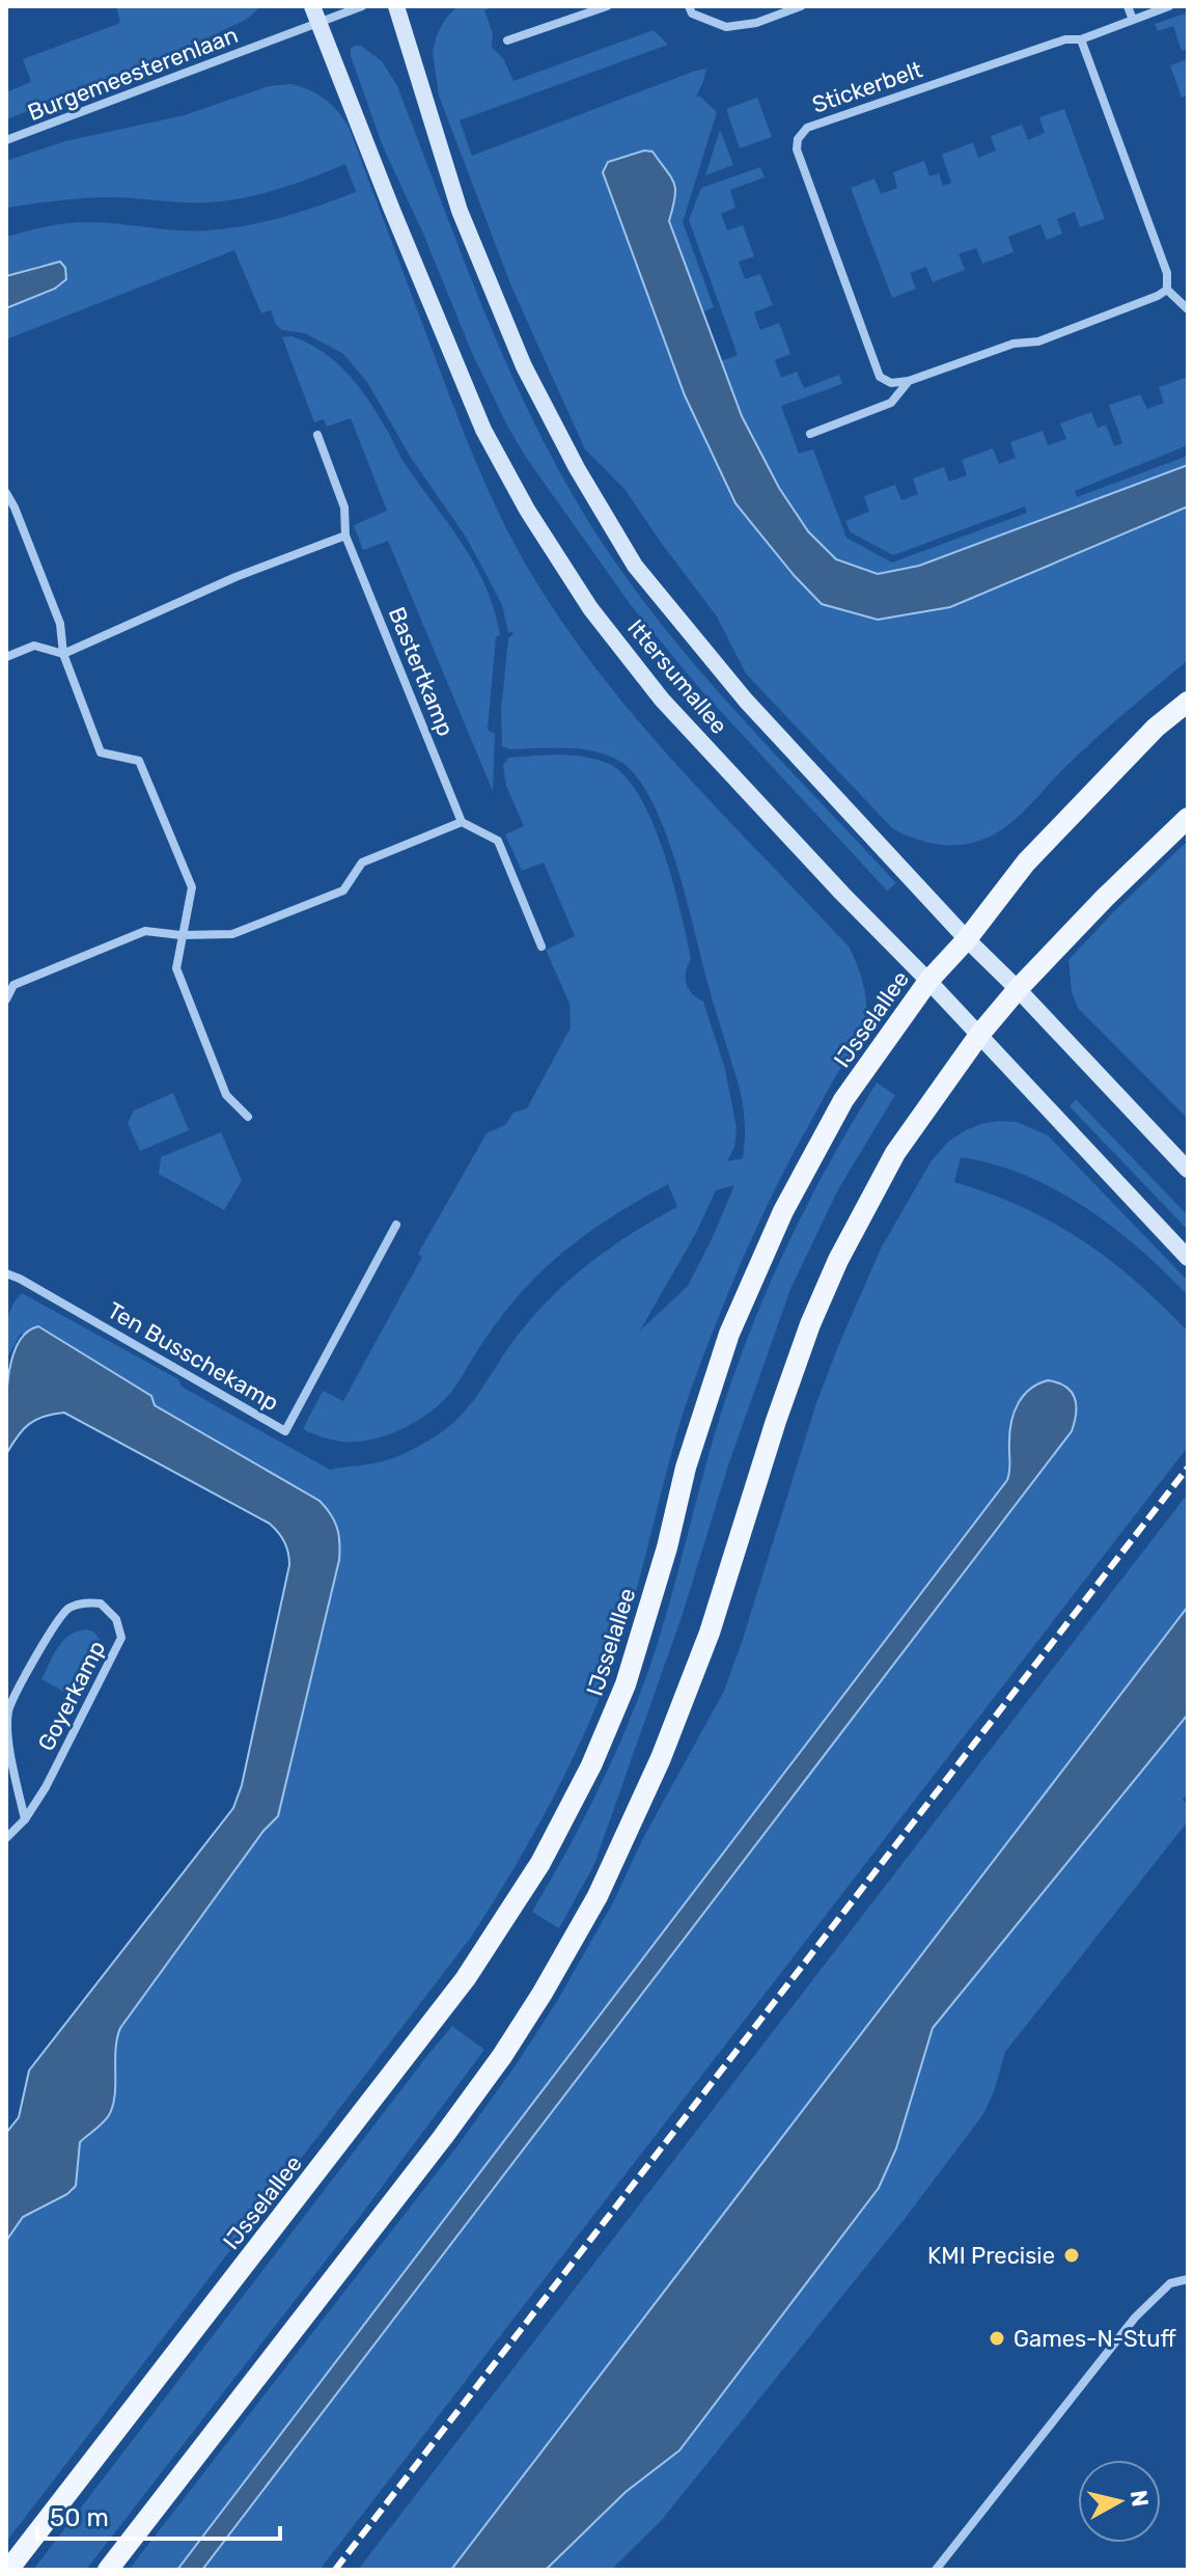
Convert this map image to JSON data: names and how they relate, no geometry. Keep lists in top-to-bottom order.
{
  "streets": {
    "main road": ["IJsselallee"],
    "street": [
      "Burgemeesterenlaan",
      "Stickerbelt",
      "Bastertkamp",
      "Ittersumallee",
      "Ten Busschekamp",
      "Goyerkamp"
    ]
  },
  "crossings": [
    ["Burgemeesterenlaan", "Ittersumallee"],
    ["Ittersumallee", "IJsselallee"]
  ],
  "places": ["KMI Precisie", "Games-N-Stuff"],
  "scale_bar": "50 m",
  "north": "right"
}
